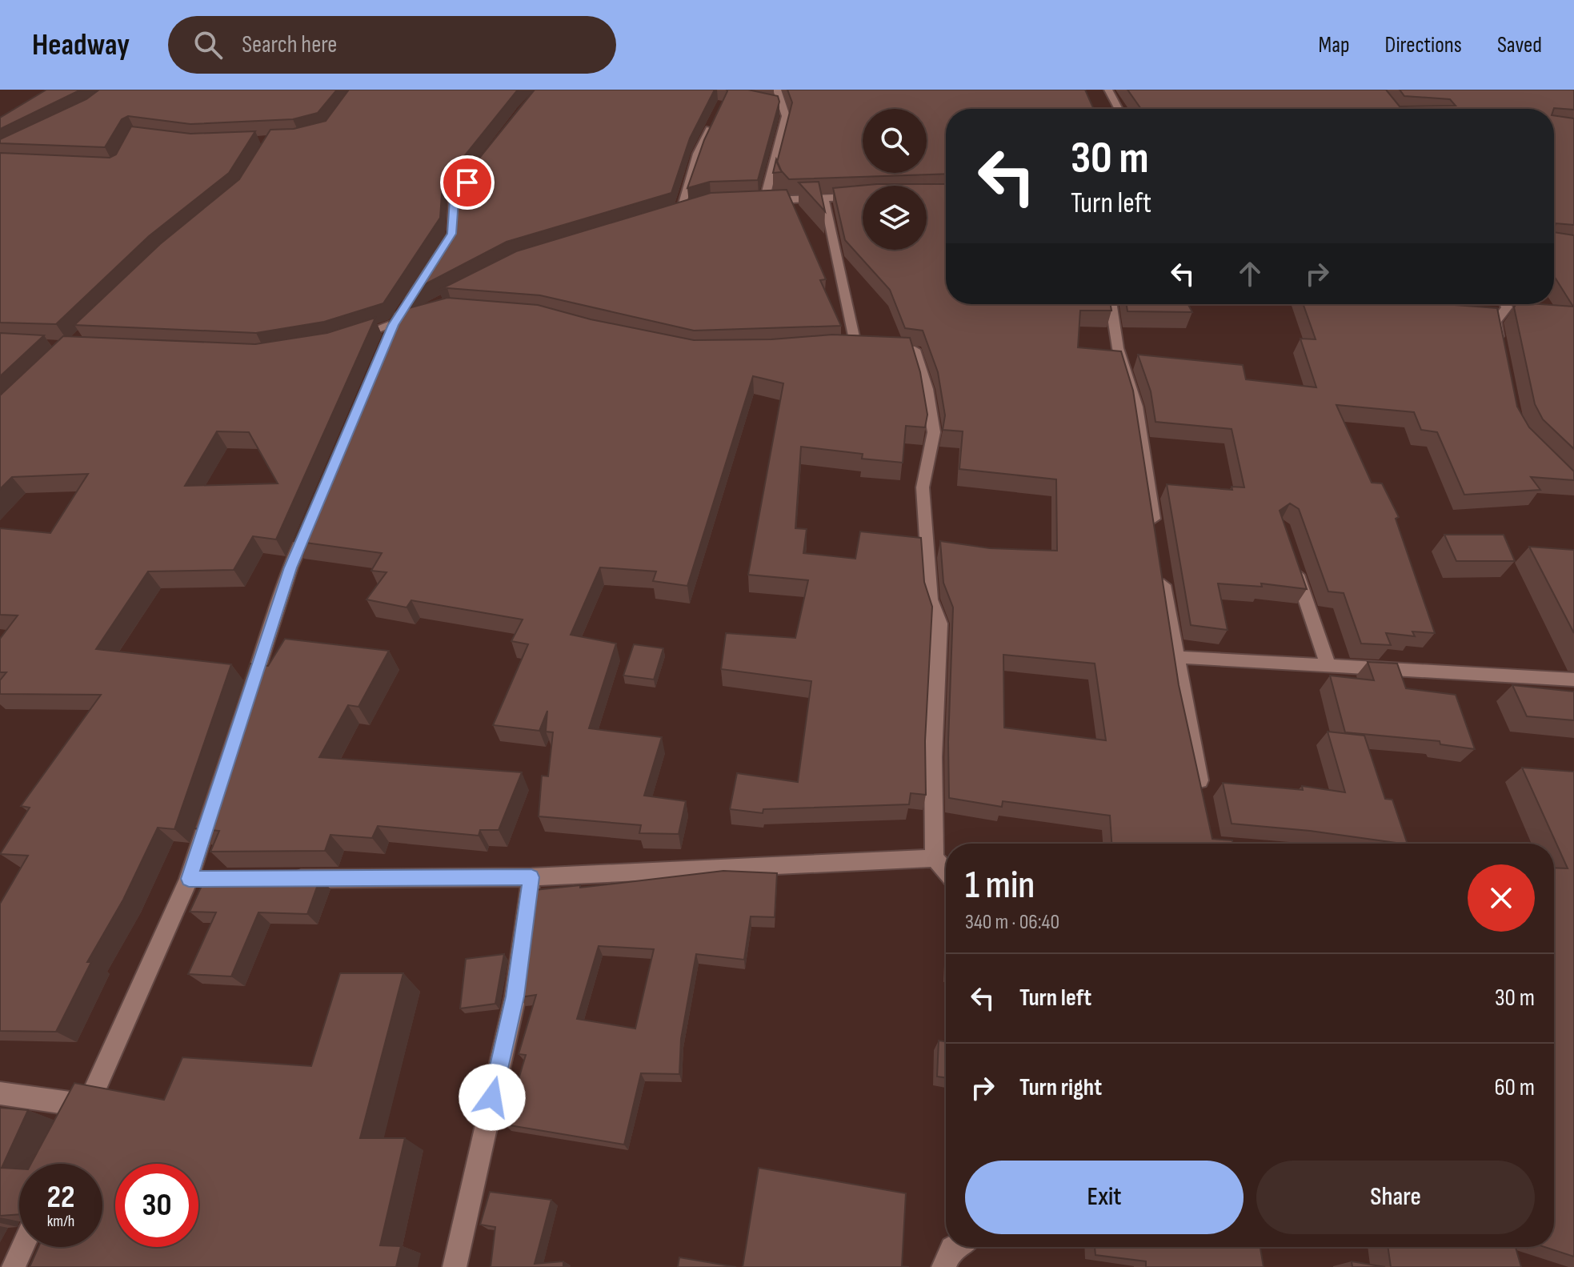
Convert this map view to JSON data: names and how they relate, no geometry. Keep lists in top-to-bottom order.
{
  "page": {
    "header": "Headway",
    "search": "Search here",
    "nav": ["Map", "Directions", "Saved"],
    "turn": ["30 m", "Turn left"],
    "heading": ["1 min", "340 m · 06:40"],
    "list": [
      {
        "name": "Turn left",
        "value": "30 m"
      },
      {
        "name": "Turn right",
        "value": "60 m"
      }
    ],
    "buttons": ["Exit", "Share"],
    "speed": "22 km/h",
    "limit": "30"
  }
}
